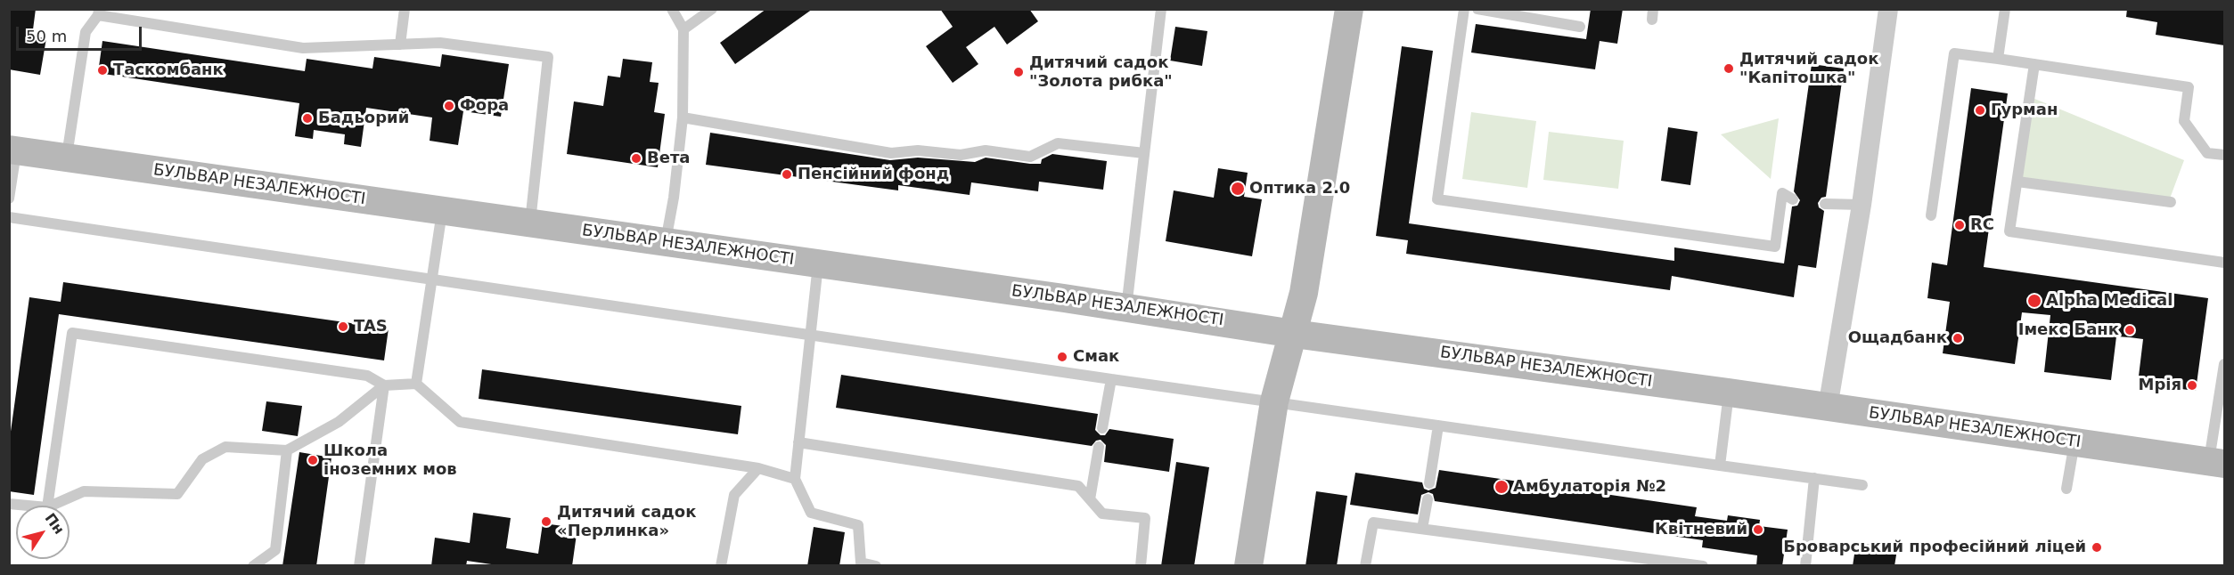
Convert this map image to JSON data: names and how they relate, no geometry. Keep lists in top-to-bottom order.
{
  "streets": {
    "main road": ["БУЛЬВАР НЕЗАЛЕЖНОСТІ"]
  },
  "places": [
    "Дитячий садок \"Капітошка\"",
    "Таскомбанк",
    "Дитячий садок \"Золота рибка\"",
    "Фора",
    "Гурман",
    "Бадьорий",
    "Вета",
    "Пенсійний фонд",
    "Оптика 2.0",
    "RC",
    "Alpha Medical",
    "TAS",
    "Імекс Банк",
    "Ощадбанк",
    "Смак",
    "Мрія",
    "Школа іноземних мов",
    "Амбулаторія №2",
    "Дитячий садок «Перлинка»",
    "Квітневий",
    "Броварський професійний ліцей"
  ],
  "scale_bar": "50 m",
  "north": "top right"
}
